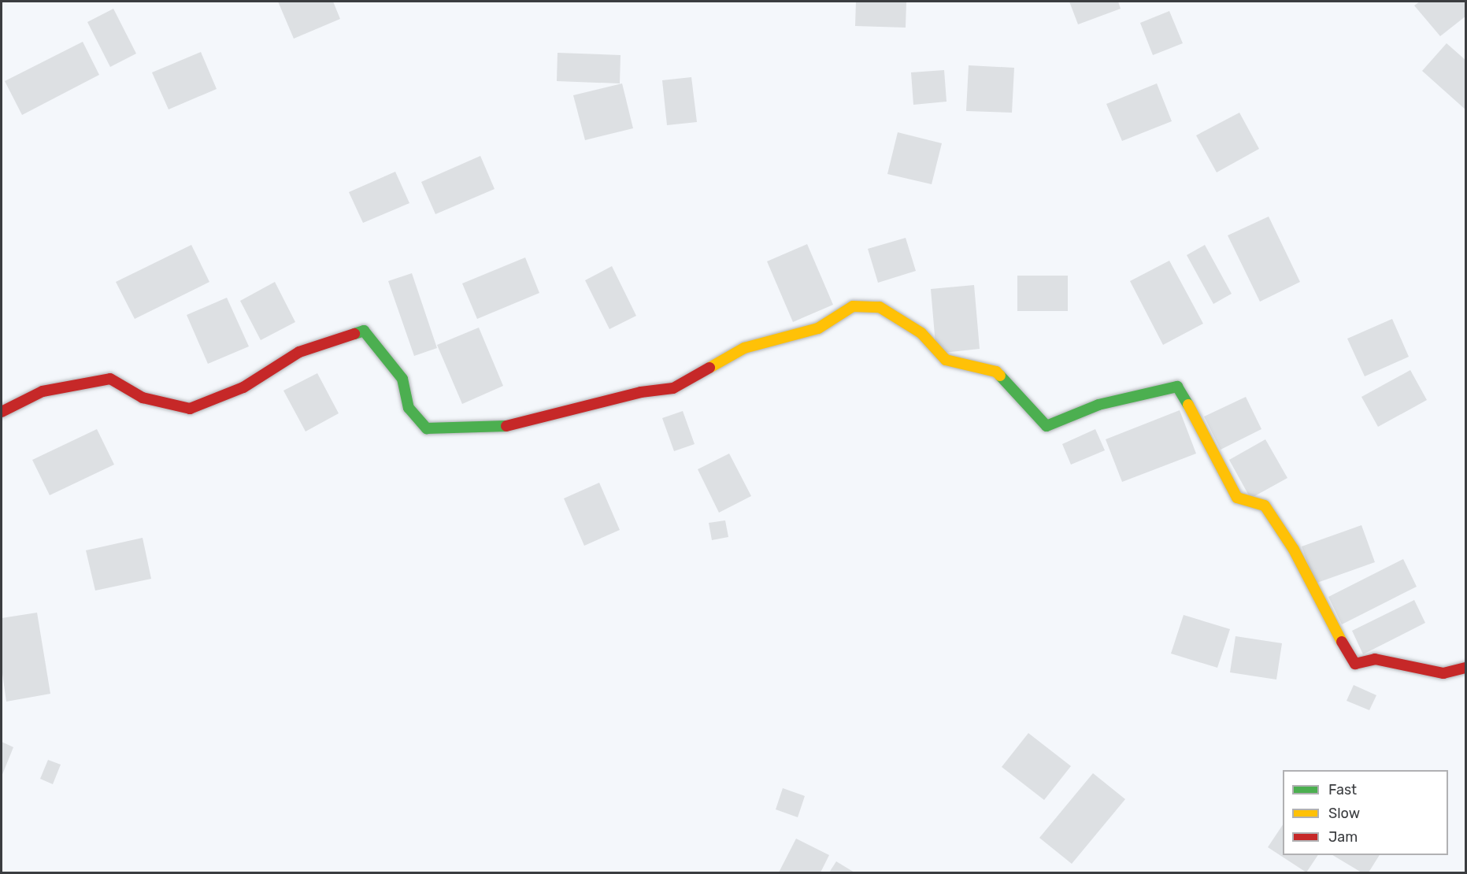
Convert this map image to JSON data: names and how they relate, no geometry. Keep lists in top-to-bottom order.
{
  "legend": ["Fast", "Slow", "Jam"]
}
